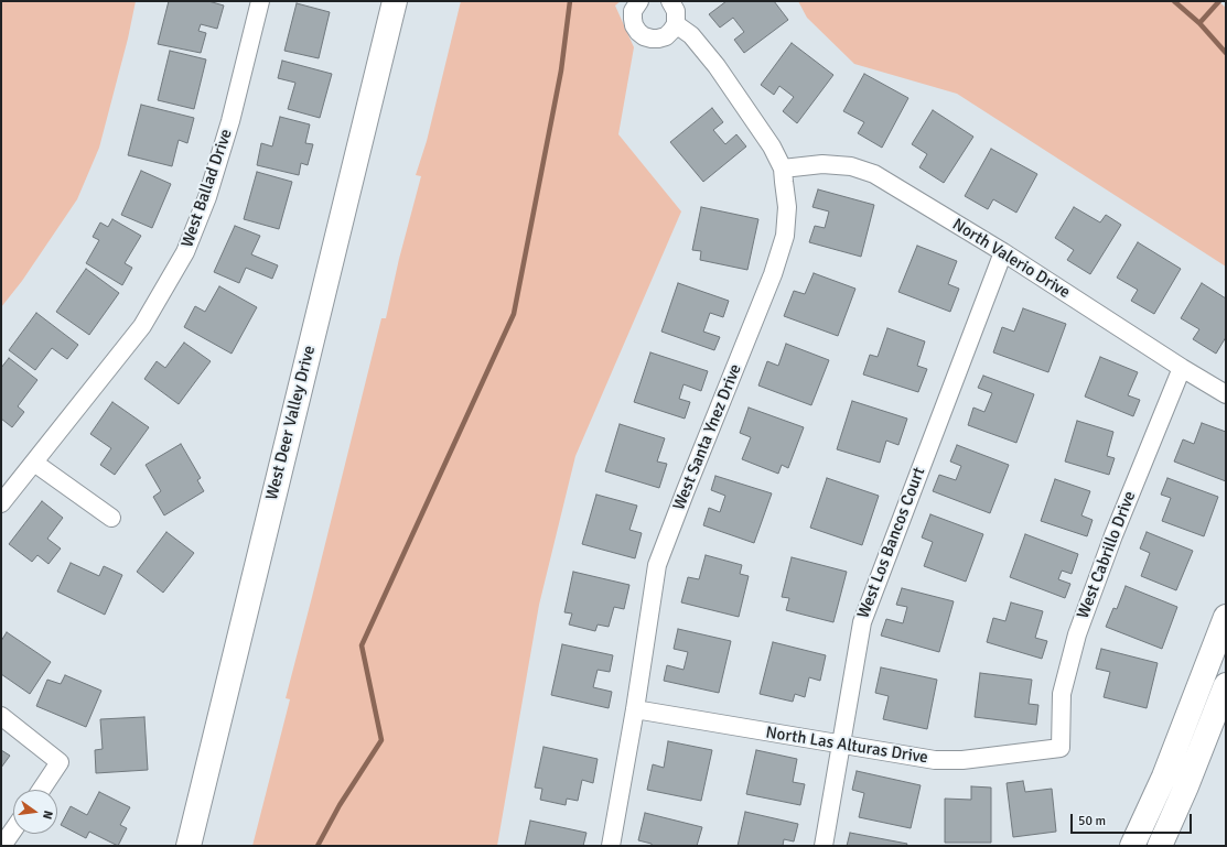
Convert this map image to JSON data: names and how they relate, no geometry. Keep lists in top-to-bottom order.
{
  "streets": {
    "street": [
      "West Ballad Drive",
      "North Valerio Drive",
      "West Deer Valley Drive",
      "West Santa Ynez Drive",
      "West Los Bancos Court",
      "West Cabrillo Drive",
      "North Las Alturas Drive"
    ]
  },
  "crossings": [
    ["North Valerio Drive", "West Santa Ynez Drive"],
    ["North Valerio Drive", "West Los Bancos Court"],
    ["North Valerio Drive", "West Cabrillo Drive"],
    ["West Santa Ynez Drive", "North Las Alturas Drive"],
    ["West Los Bancos Court", "North Las Alturas Drive"],
    ["West Cabrillo Drive", "North Las Alturas Drive"]
  ],
  "scale_bar": "50 m",
  "north": "right"
}
